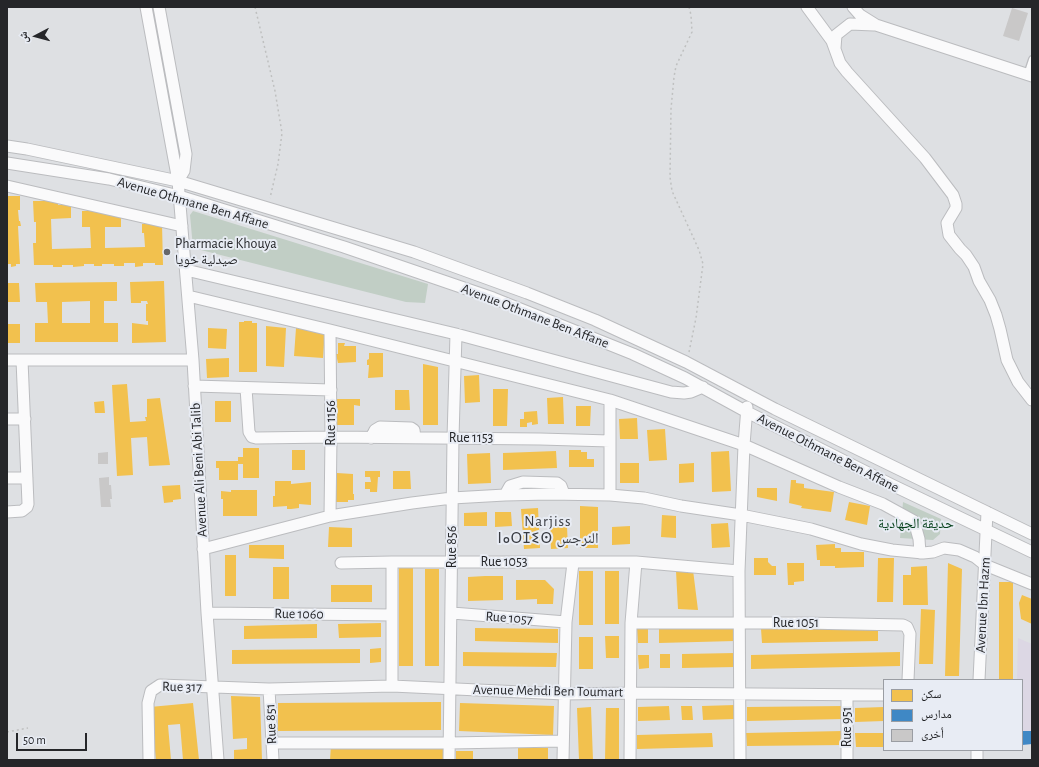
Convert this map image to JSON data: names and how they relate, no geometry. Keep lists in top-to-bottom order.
{
  "streets": {
    "street": [
      "Avenue Othmane Ben Affane",
      "Rue 1156",
      "Rue 1153",
      "Avenue Ali Beni Abi Talib",
      "Rue 856",
      "Rue 1053",
      "Avenue Ibn Hazm",
      "Rue 1060",
      "Rue 1057",
      "Rue 1051",
      "Rue 317",
      "Avenue Mehdi Ben Toumart",
      "Rue 851",
      "Rue 951"
    ]
  },
  "crossings": [
    ["Avenue Othmane Ben Affane", "Avenue Ali Beni Abi Talib"],
    ["Avenue Othmane Ben Affane", "Avenue Ibn Hazm"],
    ["Rue 1156", "Rue 1153"],
    ["Rue 1153", "Rue 856"],
    ["Avenue Ali Beni Abi Talib", "Rue 1060"],
    ["Avenue Ali Beni Abi Talib", "Rue 317"],
    ["Avenue Ali Beni Abi Talib", "Avenue Mehdi Ben Toumart"],
    ["Rue 856", "Rue 1053"],
    ["Rue 856", "Rue 1057"],
    ["Rue 856", "Avenue Mehdi Ben Toumart"],
    ["Rue 317", "Avenue Mehdi Ben Toumart"],
    ["Avenue Mehdi Ben Toumart", "Rue 851"],
    ["Avenue Mehdi Ben Toumart", "Rue 951"]
  ],
  "districts": ["Narjiss ⵏⴰⵔⵊⵉⵙ النرجس"],
  "parks": ["حديقة الجهادية"],
  "places": ["Pharmacie Khouya صيدلية خويا"],
  "legend": ["سكن", "مدارس", "أخرى"],
  "scale_bar": "50 m",
  "north": "left"
}
